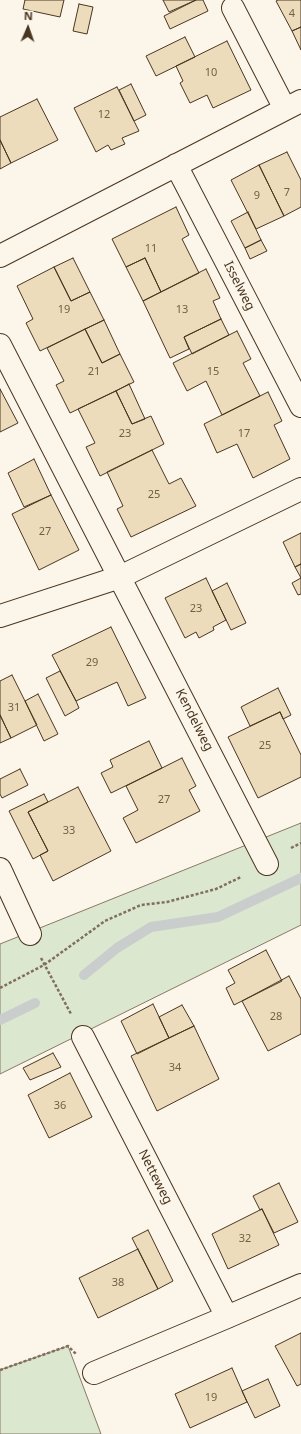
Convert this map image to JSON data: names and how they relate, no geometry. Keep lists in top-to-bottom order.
{
  "streets": {
    "street": ["Isselweg", "Kendelweg", "Netteweg"]
  },
  "house_numbers": [
    "4",
    "10",
    "12",
    "7",
    "9",
    "11",
    "19",
    "13",
    "21",
    "15",
    "23",
    "17",
    "25",
    "27",
    "23",
    "29",
    "31",
    "25",
    "27",
    "33",
    "28",
    "34",
    "36",
    "32",
    "38",
    "19"
  ],
  "north": "top"
}
